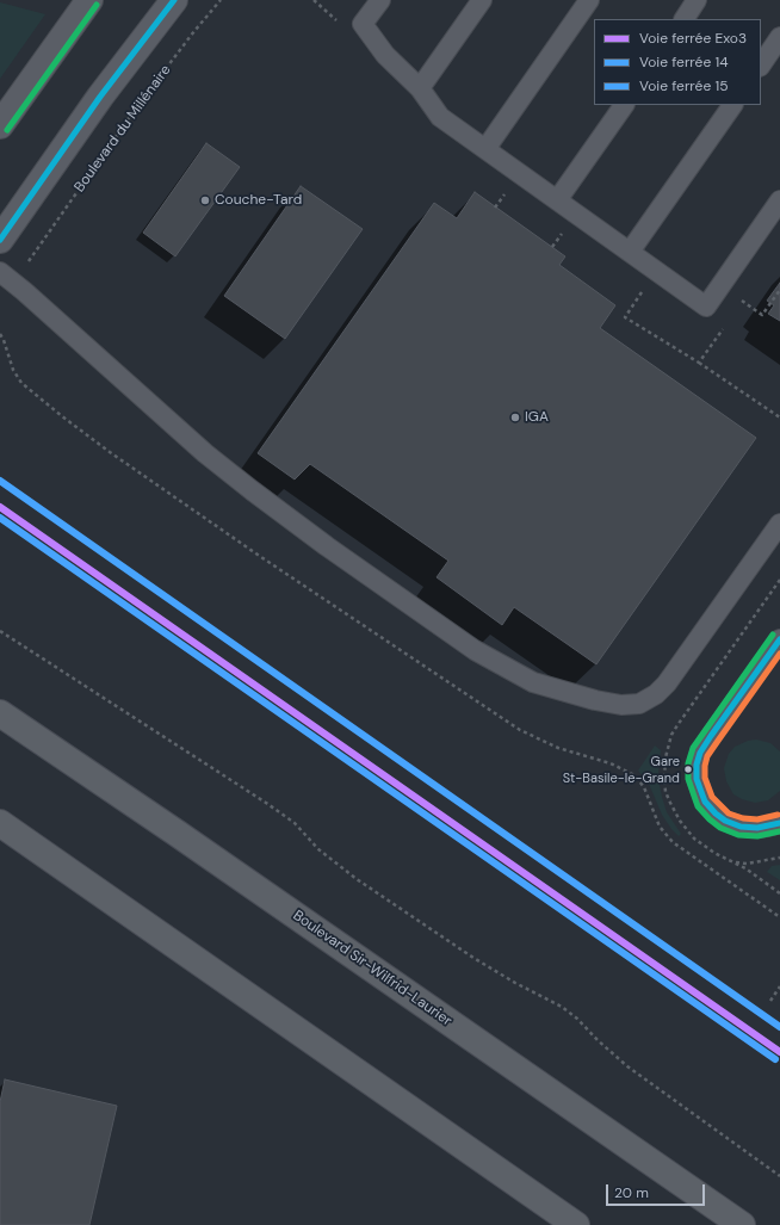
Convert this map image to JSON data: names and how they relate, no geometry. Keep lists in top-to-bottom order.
{
  "streets": {
    "main road": ["Boulevard Sir-Wilfrid-Laurier"],
    "path": ["Boulevard du Millénaire"]
  },
  "places": ["Couche-Tard", "IGA", "Gare St-Basile-le-Grand"],
  "lines": ["rail line 14", "rail line Exo3", "rail line 15"],
  "legend": ["Voie ferrée Exo3", "Voie ferrée 14", "Voie ferrée 15"],
  "scale_bar": "20 m"
}
